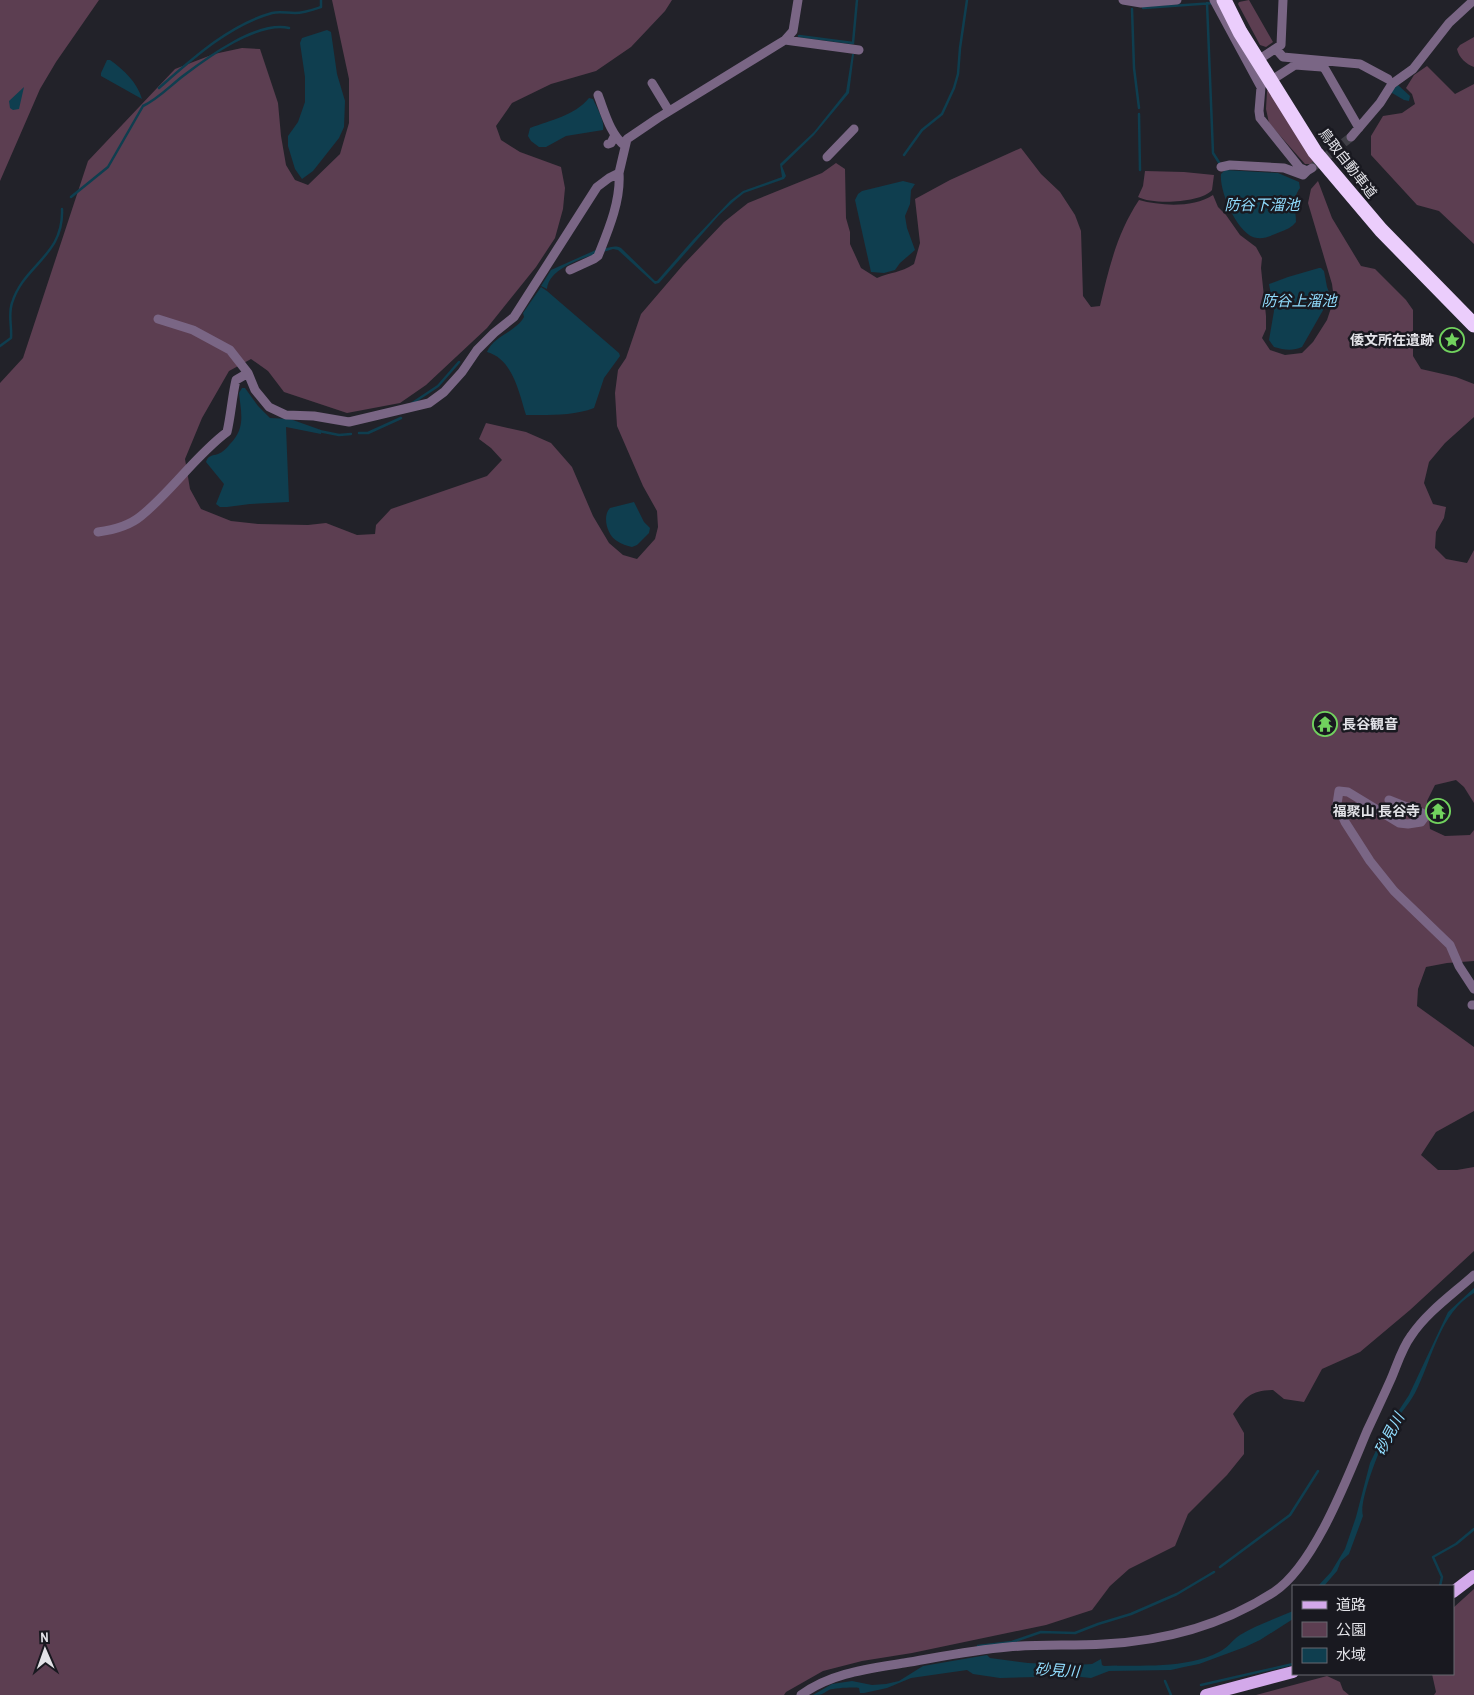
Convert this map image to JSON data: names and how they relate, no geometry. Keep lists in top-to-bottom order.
{
  "streets": {
    "highway": ["鳥取自動車道"]
  },
  "water": ["防谷下溜池", "防谷上溜池", "砂見川"],
  "places": {
    "place": ["倭文所在遺跡"],
    "temple": ["長谷観音", "福聚山 長谷寺"]
  },
  "legend": ["道路", "公園", "水域"],
  "north": "top"
}
